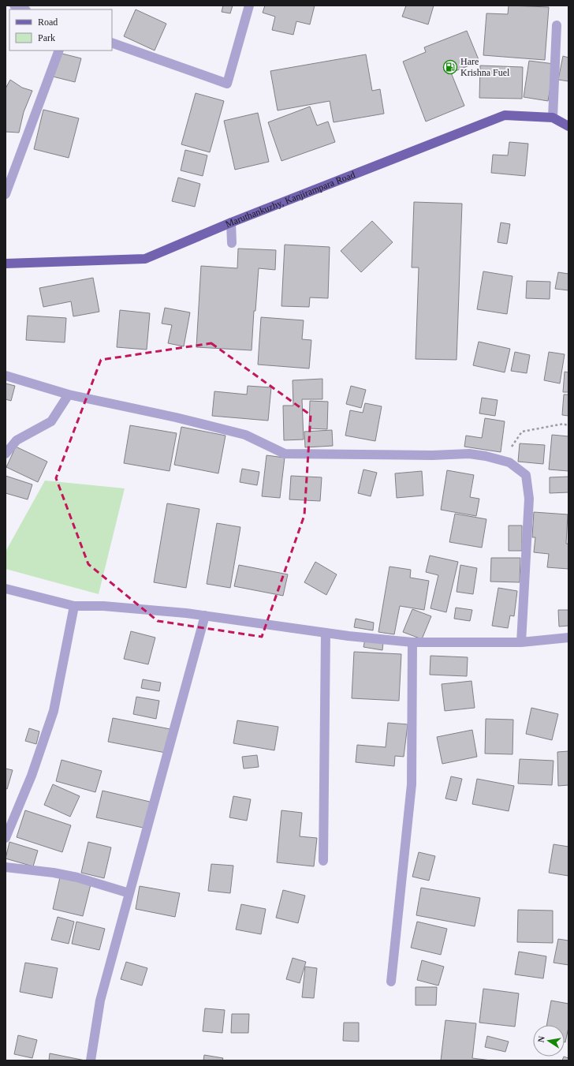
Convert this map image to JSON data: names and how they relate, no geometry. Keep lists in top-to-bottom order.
{
  "streets": {
    "main road": ["Maruthankuzhy, Kanjirampara Road"]
  },
  "places": {
    "fuel station": ["Hare Krishna Fuel"]
  },
  "legend": ["Road", "Park"],
  "north": "left"
}
